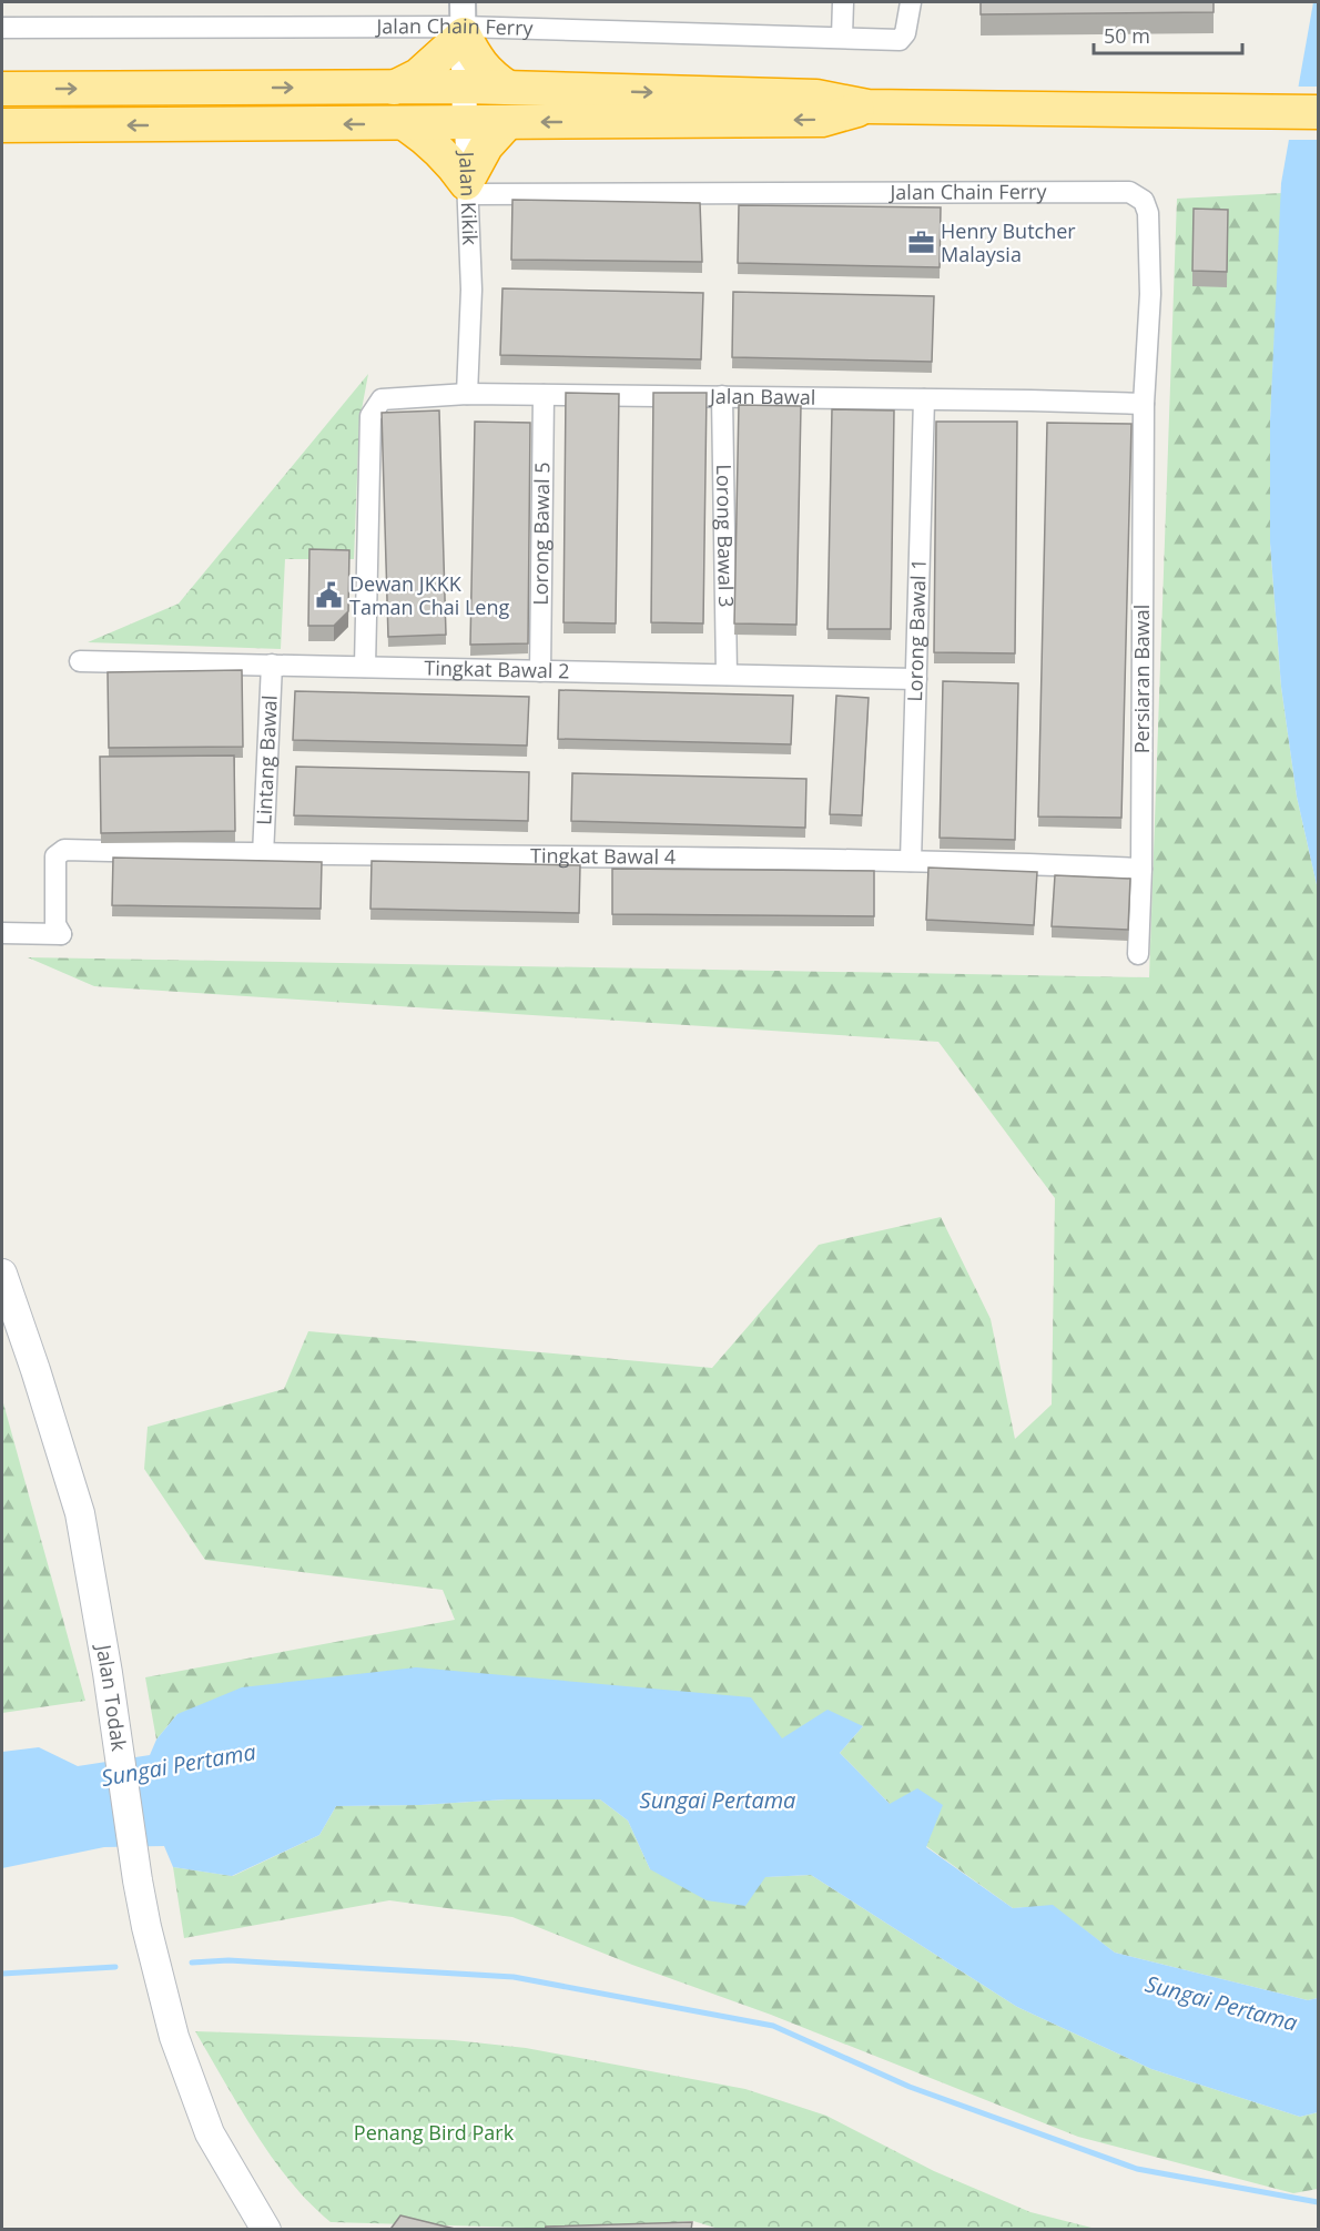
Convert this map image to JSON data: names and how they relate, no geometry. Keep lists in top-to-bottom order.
{
  "streets": {
    "main road": ["Jalan Todak"],
    "street": [
      "Jalan Chain Ferry",
      "Jalan Kikik",
      "Jalan Bawal",
      "Lorong Bawal 5",
      "Lorong Bawal 3",
      "Lorong Bawal 1",
      "Tingkat Bawal 2",
      "Persiaran Bawal",
      "Lintang Bawal",
      "Tingkat Bawal 4"
    ]
  },
  "crossings": [
    ["Jalan Chain Ferry", "Jalan Kikik"],
    ["Jalan Chain Ferry", "Jalan Bawal"],
    ["Jalan Chain Ferry", "Persiaran Bawal"],
    ["Jalan Kikik", "Jalan Bawal"],
    ["Jalan Bawal", "Lorong Bawal 5"],
    ["Jalan Bawal", "Lorong Bawal 3"],
    ["Jalan Bawal", "Lorong Bawal 1"],
    ["Jalan Bawal", "Tingkat Bawal 2"],
    ["Jalan Bawal", "Persiaran Bawal"],
    ["Lorong Bawal 5", "Tingkat Bawal 2"],
    ["Lorong Bawal 3", "Tingkat Bawal 2"],
    ["Lorong Bawal 1", "Tingkat Bawal 2"],
    ["Lorong Bawal 1", "Tingkat Bawal 4"],
    ["Tingkat Bawal 2", "Lintang Bawal"],
    ["Persiaran Bawal", "Tingkat Bawal 4"],
    ["Lintang Bawal", "Tingkat Bawal 4"]
  ],
  "water": ["Sungai Pertama"],
  "parks": ["Penang Bird Park"],
  "places": {
    "office": ["Henry Butcher Malaysia"],
    "public building": ["Dewan JKKK Taman Chai Leng"]
  },
  "scale_bar": "50 m"
}
